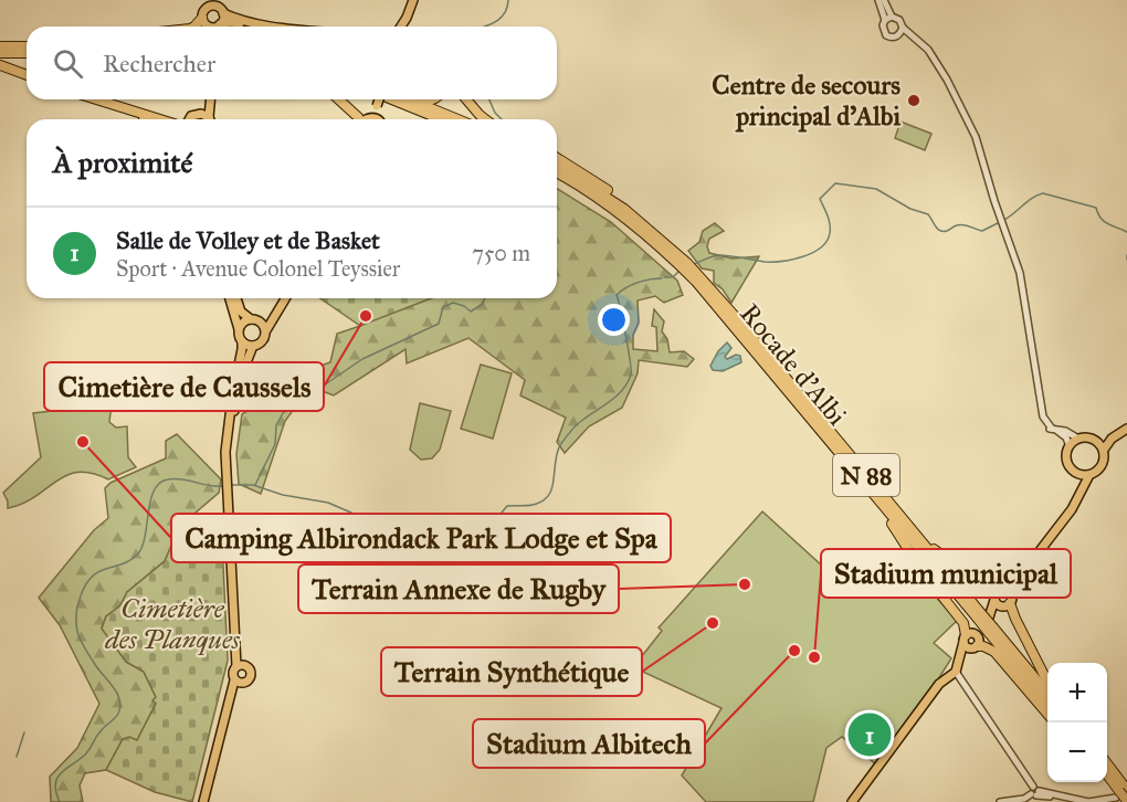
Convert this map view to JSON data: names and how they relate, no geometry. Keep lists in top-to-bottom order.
{
  "streets": {
    "highway": ["Rocade d'Albi", "N 88"]
  },
  "parks": ["Cimetière des Planques"],
  "places": [
    "Centre de secours principal d'Albi",
    "Cimetière de Caussels",
    "Camping Albirondack Park Lodge et Spa",
    "Terrain Annexe de Rugby",
    "Terrain Synthétique",
    "Stadium Albitech",
    "Stadium municipal"
  ],
  "page": {
    "search": "Rechercher",
    "heading": "À proximité",
    "list": [
      {
        "mark": "1",
        "name": "Salle de Volley et de Basket",
        "note": "Sport · Avenue Colonel Teyssier",
        "value": "750 m"
      }
    ],
    "map_buttons": ["+", "−"],
    "pins": "1"
  }
}
